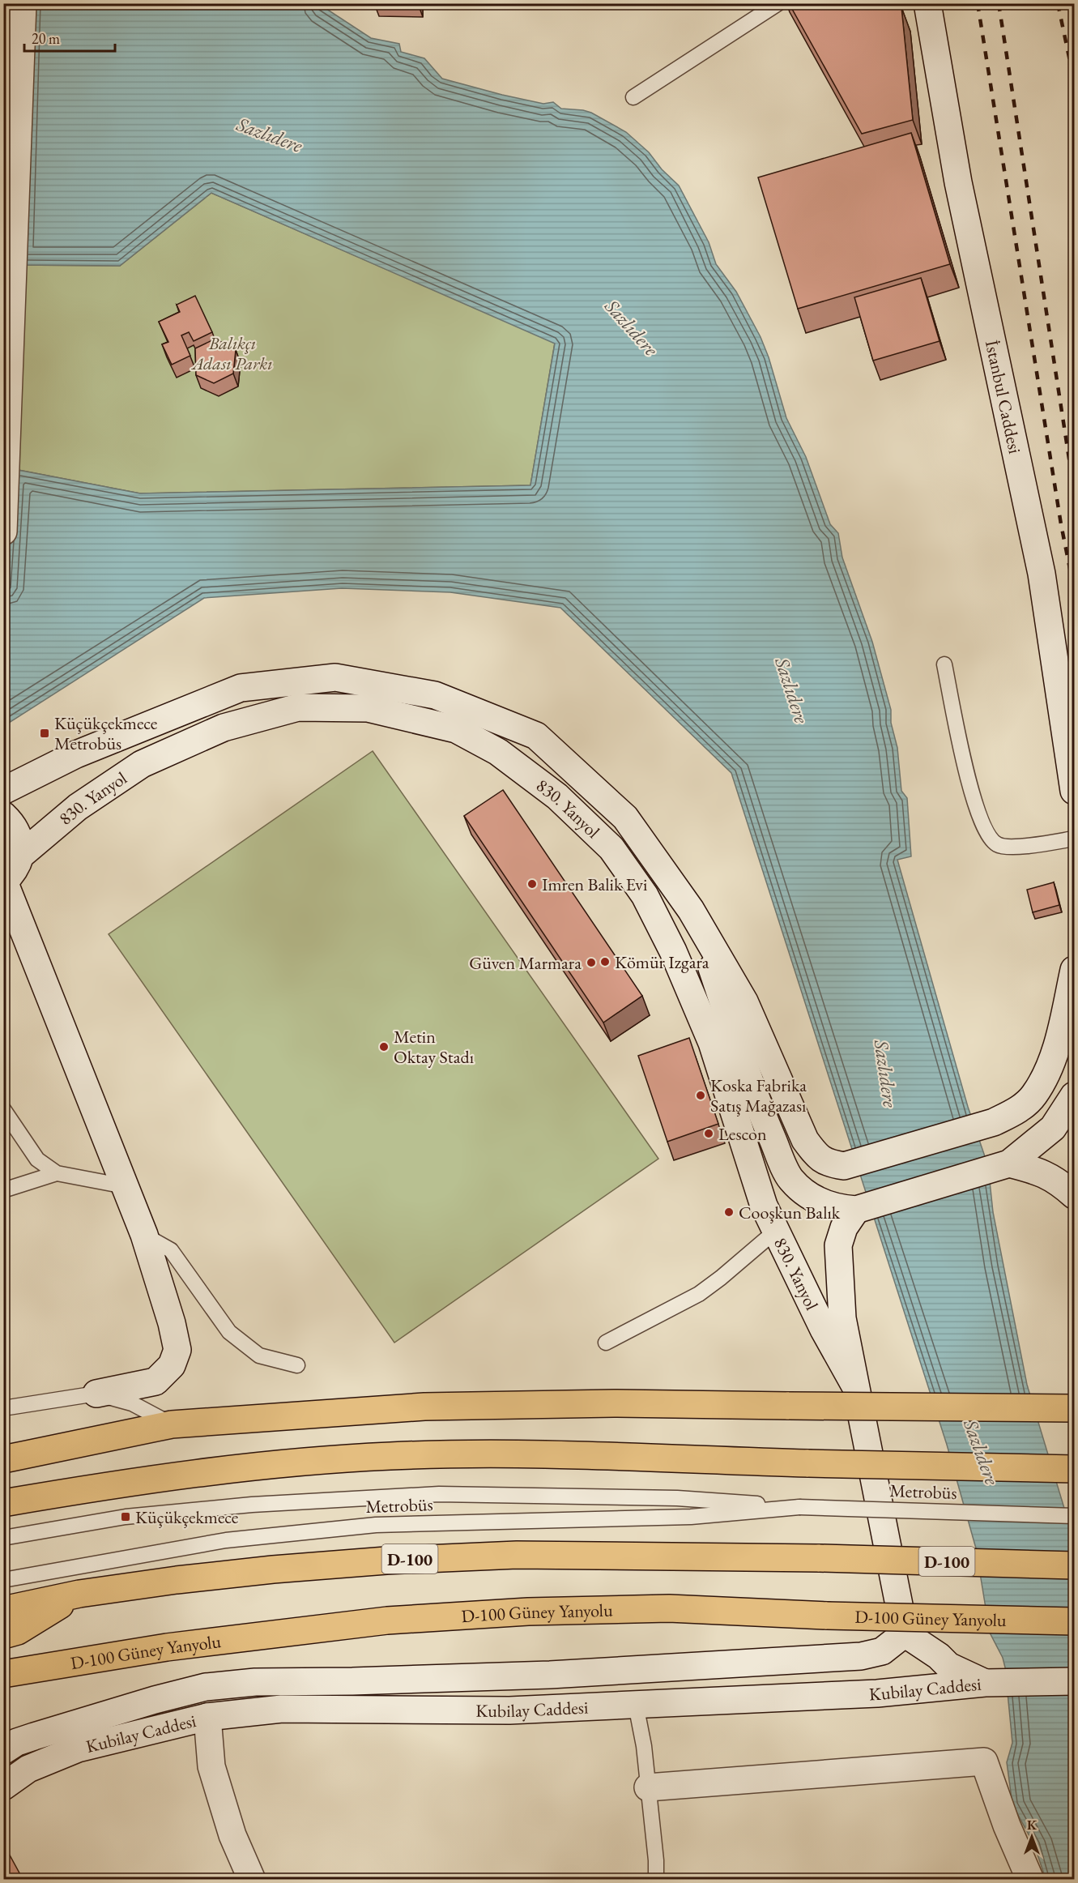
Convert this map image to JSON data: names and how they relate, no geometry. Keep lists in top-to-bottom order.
{
  "streets": {
    "main road": [
      "İstanbul Caddesi",
      "830. Yanyol",
      "D-100",
      "D-100 Güney Yanyolu",
      "Kubilay Caddesi"
    ],
    "lane": ["Metrobüs"]
  },
  "water": ["Sazlıdere"],
  "parks": ["Balıkçı Adası Parkı"],
  "places": {
    "transit": ["Küçükçekmece Metrobüs", "Küçükçekmece"],
    "other": [
      "Imren Balik Evi",
      "Kömür Izgara",
      "Güven Marmara",
      "Metin Oktay Stadı",
      "Koska Fabrika Satış Mağazası",
      "Lescon",
      "Cooşkun Balık"
    ]
  },
  "scale_bar": "20 m",
  "north": "top"
}
